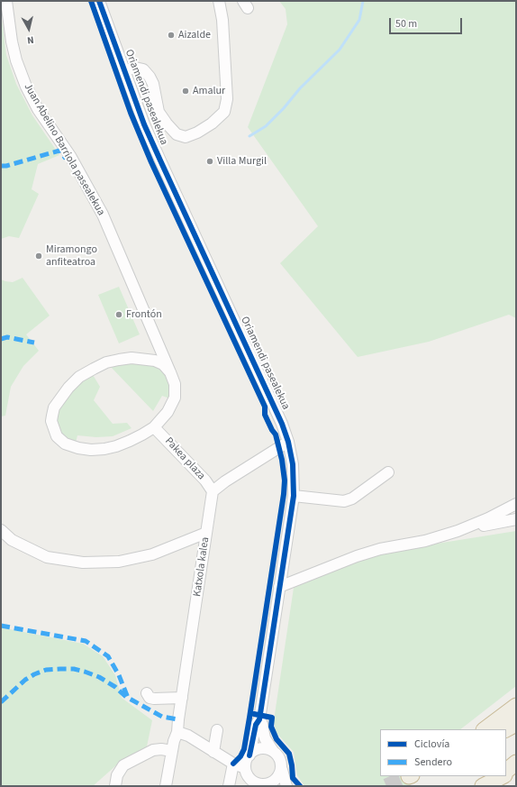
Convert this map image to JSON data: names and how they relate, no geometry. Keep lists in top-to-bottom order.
{
  "streets": {
    "street": [
      "Oriamendi pasealekua",
      "Juan Abelino Barriola pasealekua",
      "Pakea plaza",
      "Katxola kalea"
    ]
  },
  "crossings": [
    ["Juan Abelino Barriola pasealekua", "Pakea plaza"],
    ["Pakea plaza", "Katxola kalea"]
  ],
  "places": [
    "Aizalde",
    "Amalur",
    "Villa Murgil",
    "Miramongo anfiteatroa",
    "Frontón"
  ],
  "legend": ["Ciclovía", "Sendero"],
  "scale_bar": "50 m",
  "north": "bottom"
}
